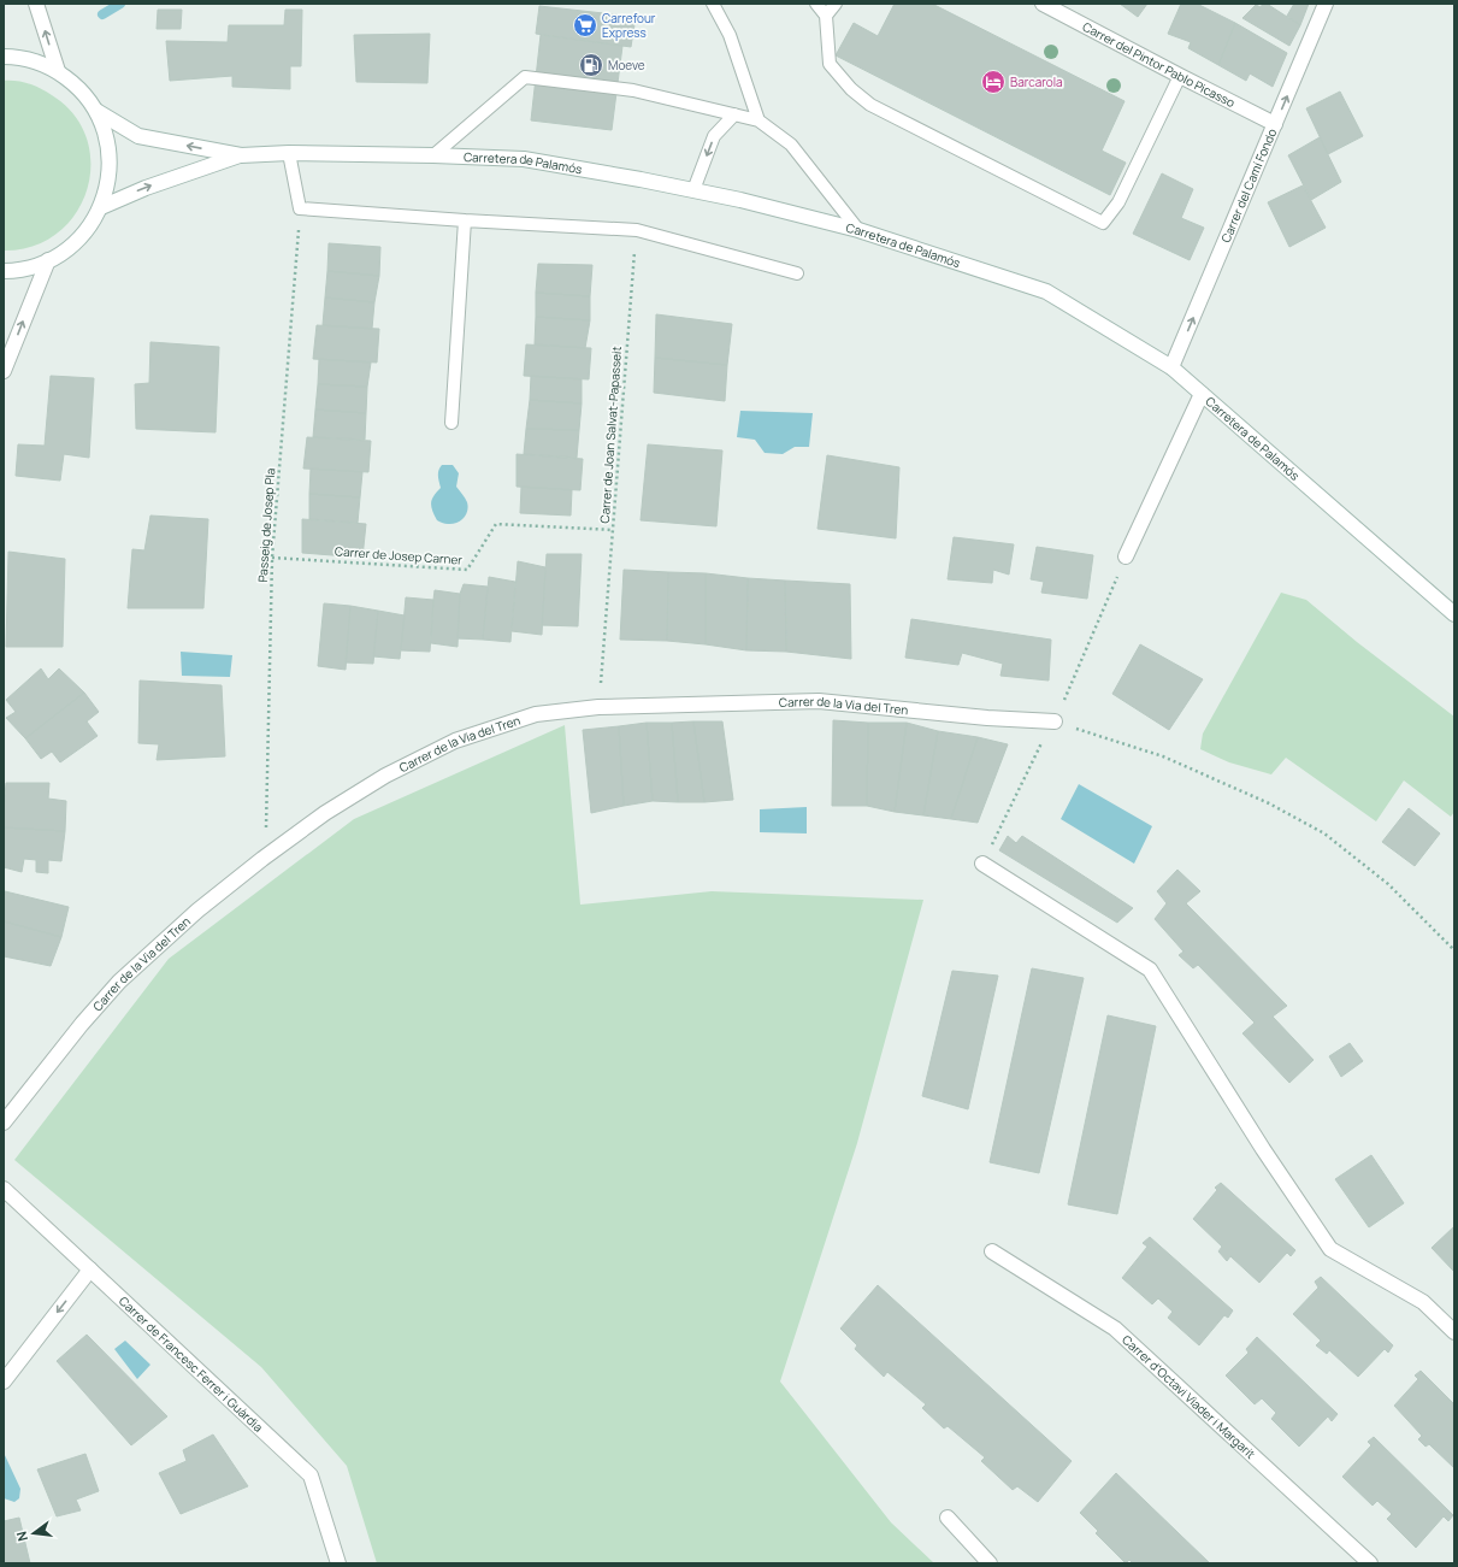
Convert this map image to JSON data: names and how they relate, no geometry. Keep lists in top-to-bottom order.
{
  "streets": {
    "street": [
      "Carrer del Pintor Pablo Picasso",
      "Carretera de Palamós",
      "Carrer del Camí Fondo",
      "Carrer de la Via del Tren",
      "Carrer de Francesc Ferrer i Guàrdia",
      "Carrer d'Octavi Viader i Margarit"
    ],
    "path": ["Carrer de Joan Salvat-Papasseit", "Passeig de Josep Pla", "Carrer de Josep Carner"]
  },
  "crossings": [
    ["Carrer del Pintor Pablo Picasso", "Carrer del Camí Fondo"],
    ["Carretera de Palamós", "Carrer del Camí Fondo"],
    ["Carrer de Joan Salvat-Papasseit", "Carrer de Josep Carner"],
    ["Passeig de Josep Pla", "Carrer de Josep Carner"]
  ],
  "one_way": ["Carrer del Camí Fondo"],
  "places": {
    "supermarket": ["Carrefour Express"],
    "fuel station": ["Moeve"],
    "hotel": ["Barcarola"]
  },
  "north": "left"
}
